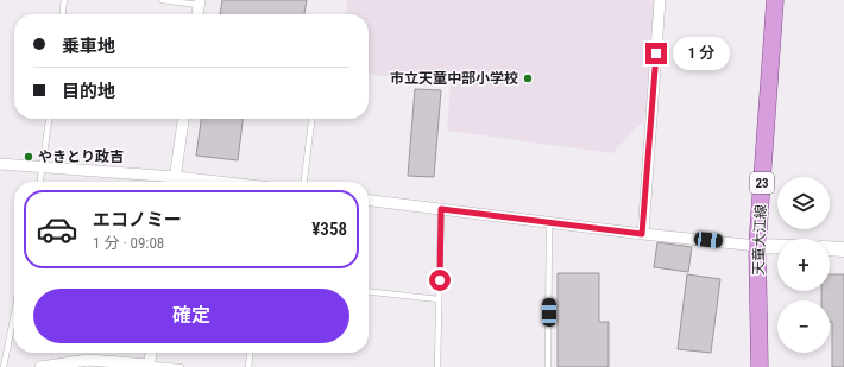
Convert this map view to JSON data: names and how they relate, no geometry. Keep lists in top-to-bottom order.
{
  "streets": {
    "main road": ["23", "天童大江線"]
  },
  "places": ["市立天童中部小学校", "やきとり政吉"],
  "page": {
    "banner": ["乗車地", "目的地"],
    "bubble": "1 分",
    "map_buttons": ["+", "−"],
    "list": [
      {
        "name": "エコノミー",
        "note": "1 分 · 09:08",
        "value": "¥358"
      }
    ],
    "buttons": "確定"
  }
}
